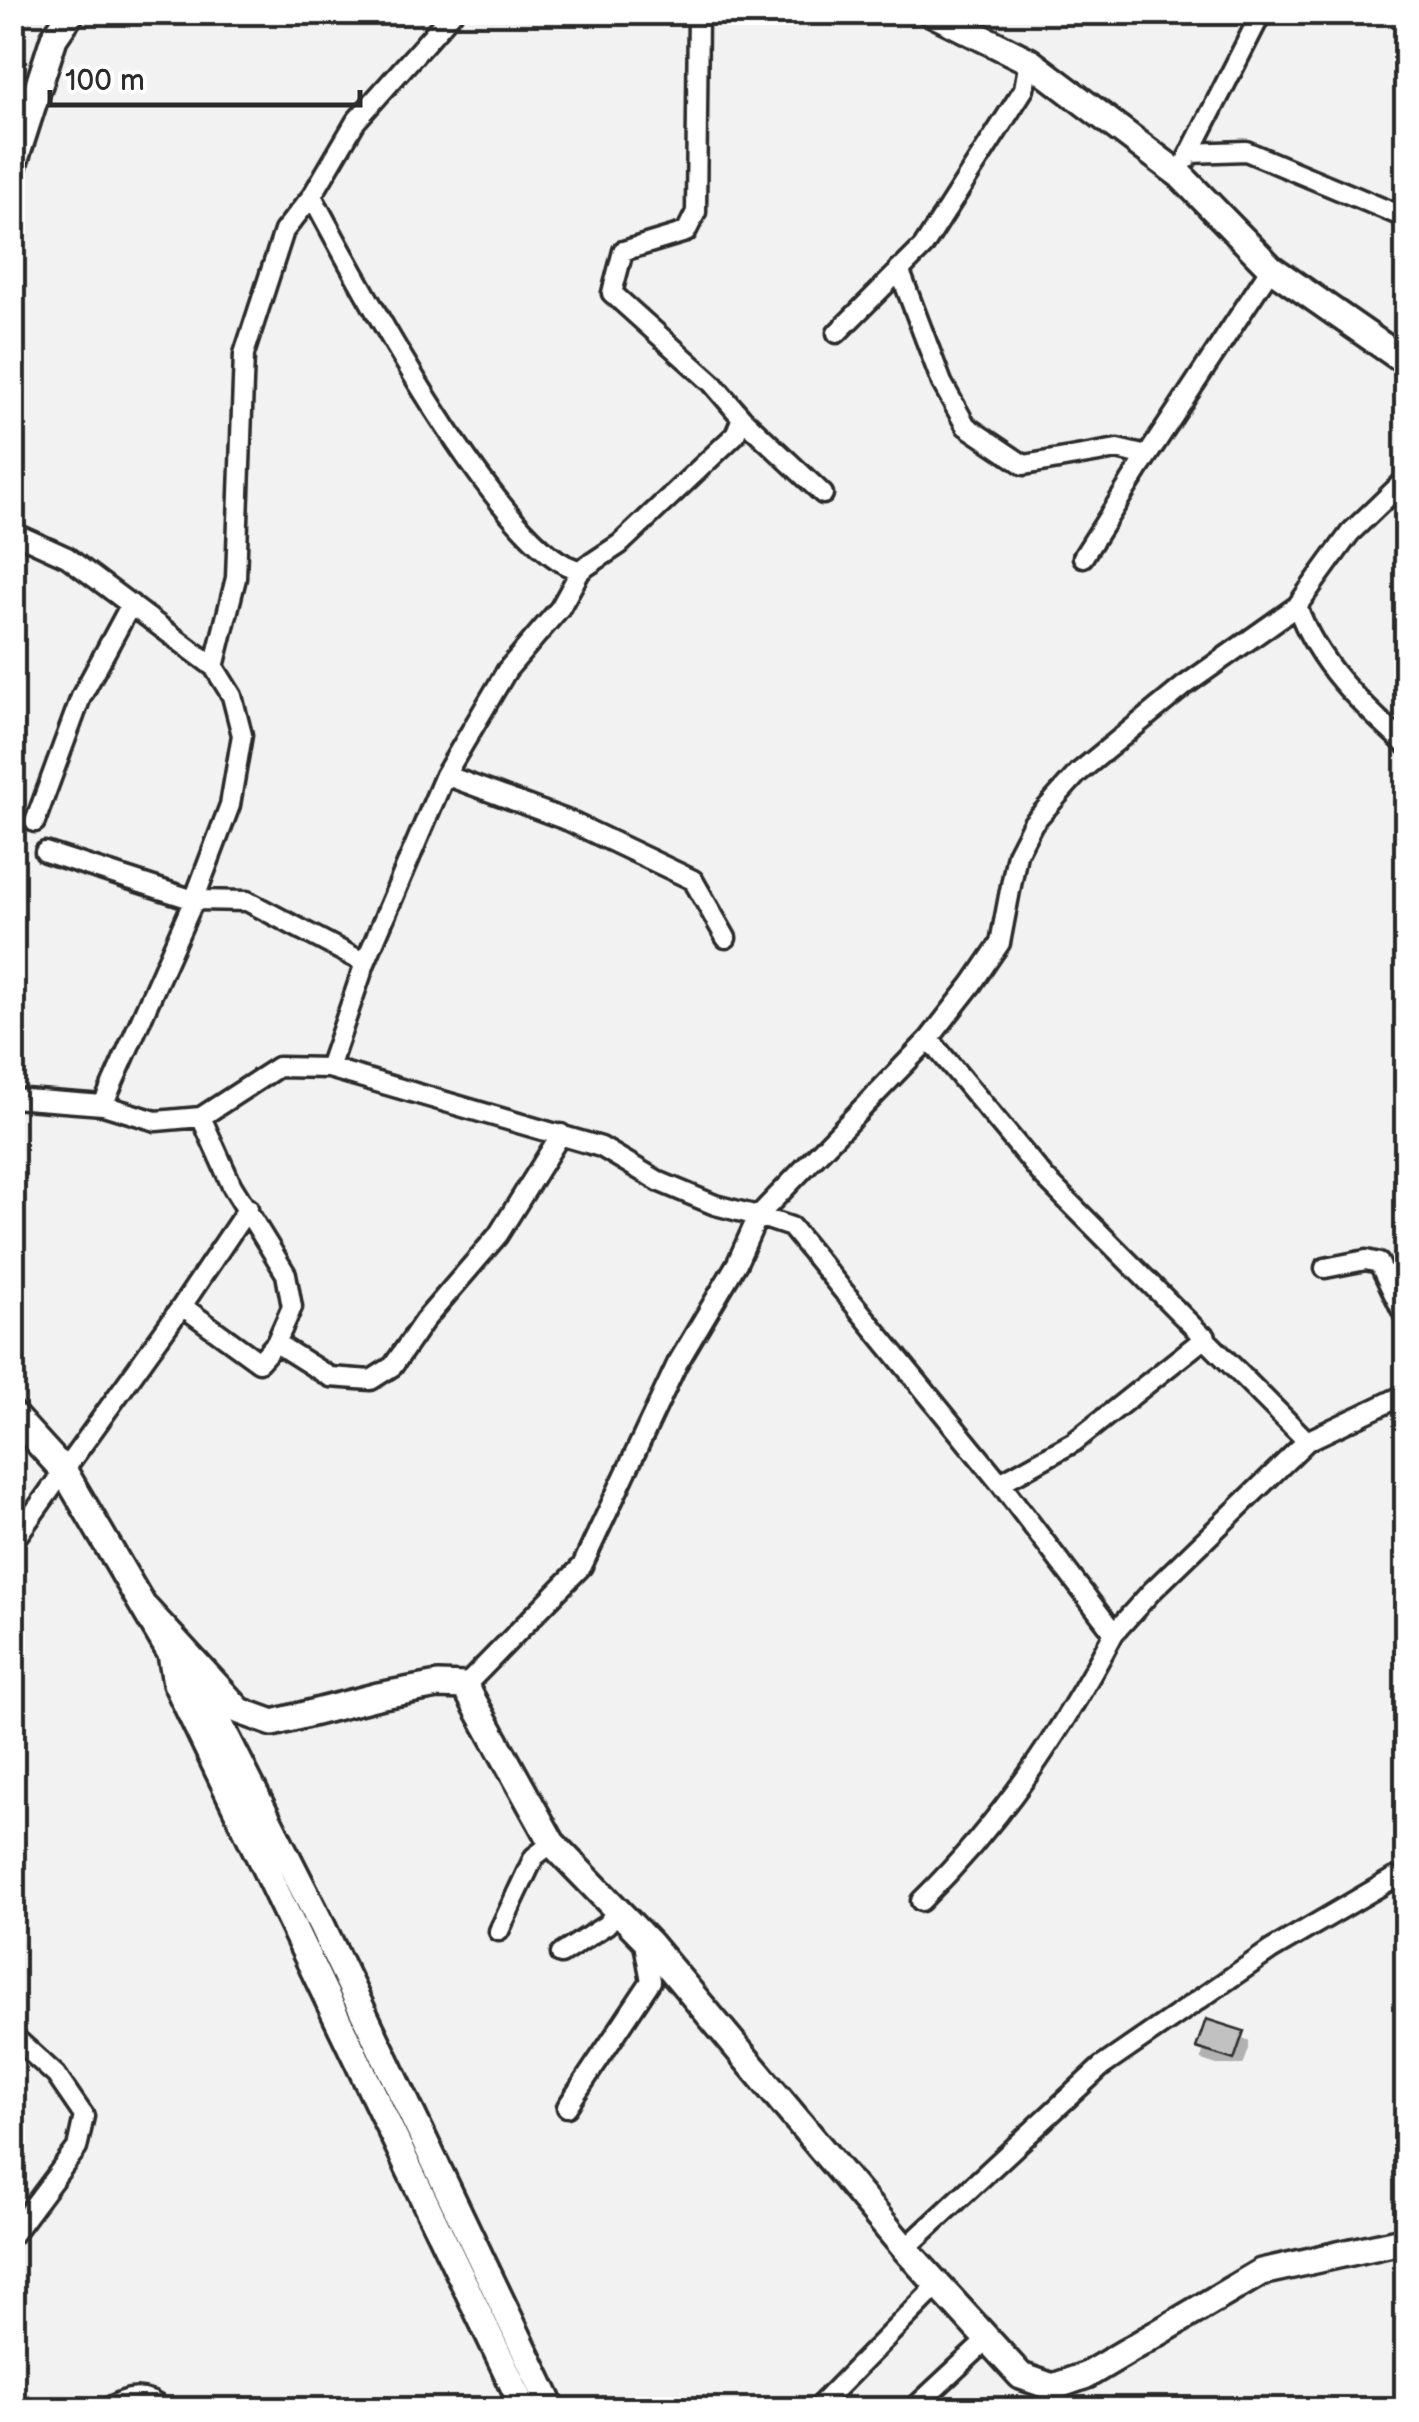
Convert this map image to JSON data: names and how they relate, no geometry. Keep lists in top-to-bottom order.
{
  "scale_bar": "100 m"
}
